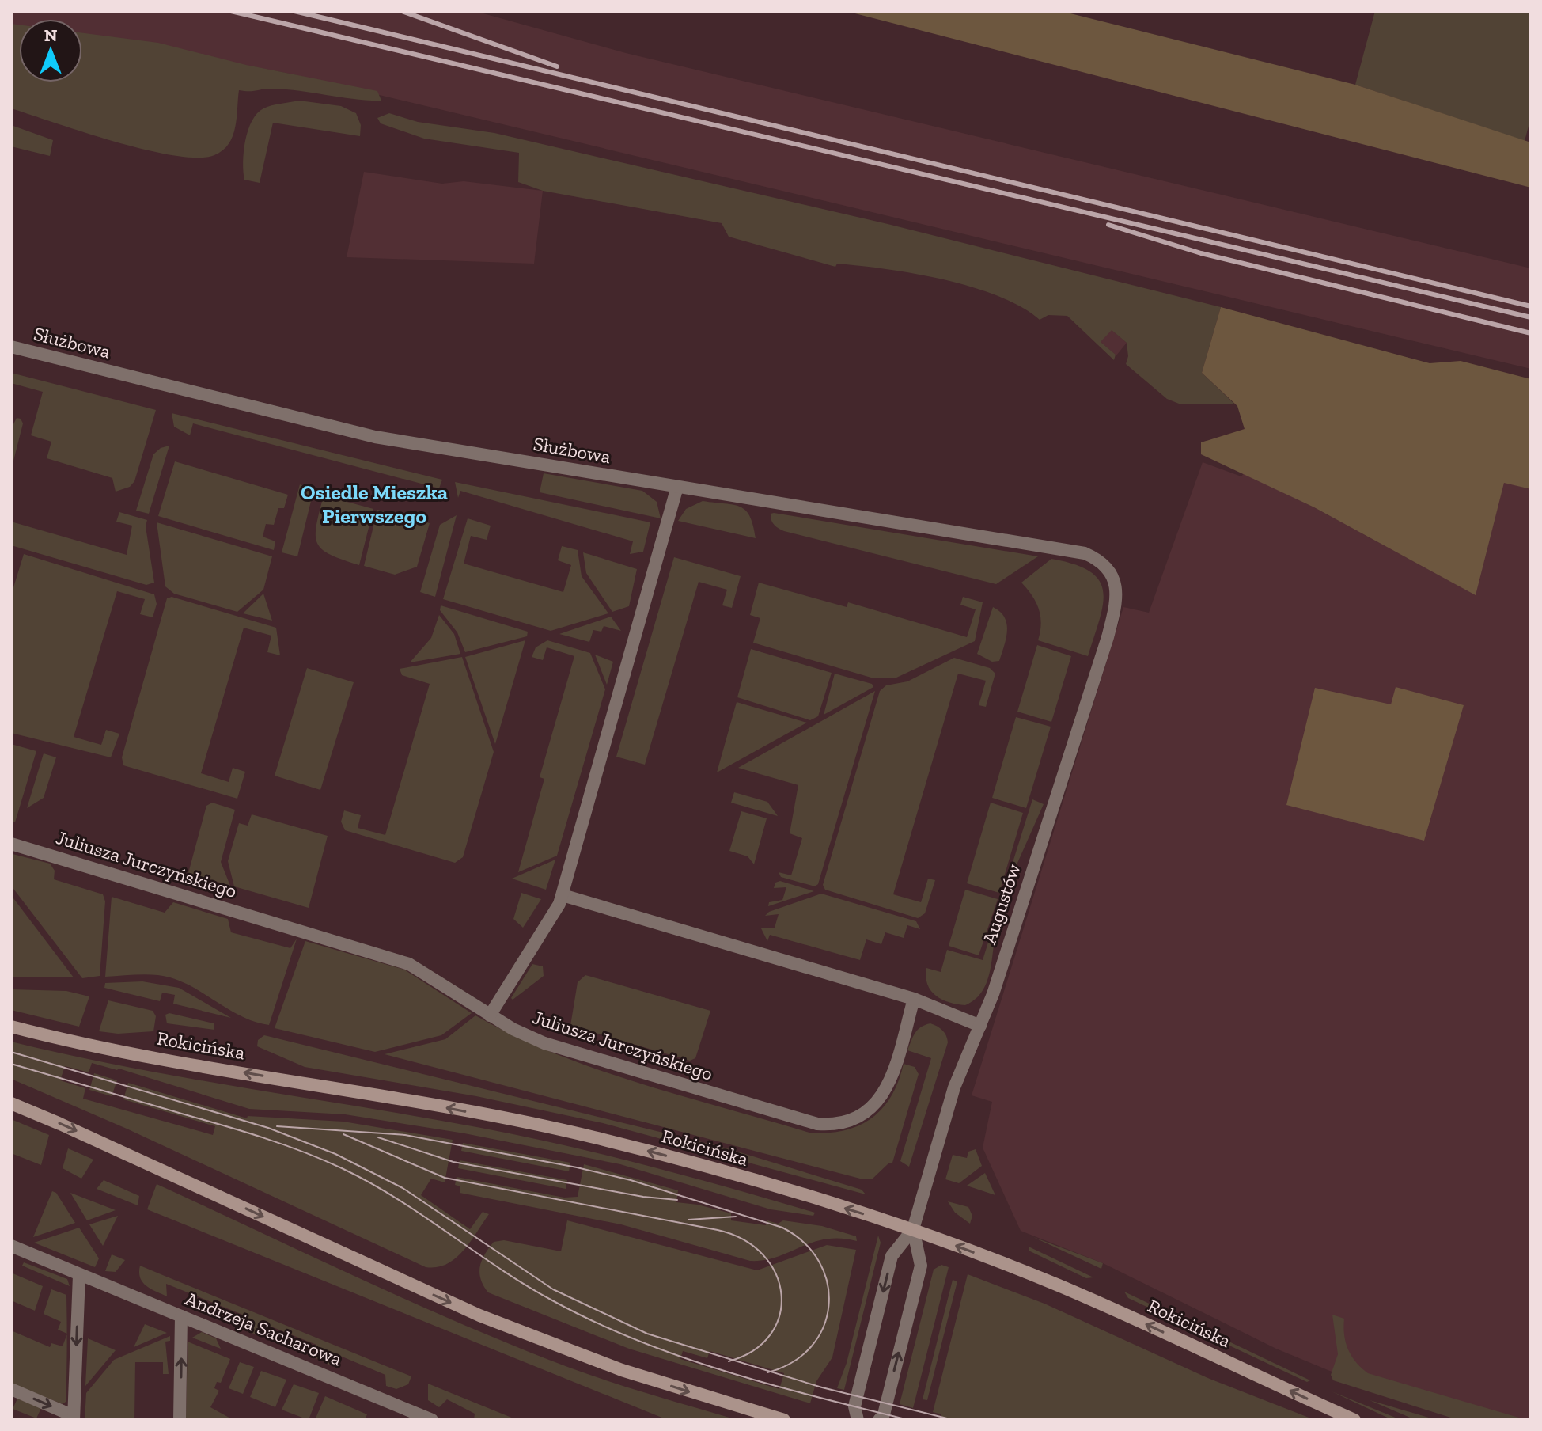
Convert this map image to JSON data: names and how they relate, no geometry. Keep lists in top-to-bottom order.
{
  "streets": {
    "main road": ["Rokicińska"],
    "street": [
      "Służbowa",
      "Juliusza Jurczyńskiego",
      "Augustów",
      "Andrzeja Sacharowa"
    ]
  },
  "crossings": [
    ["Służbowa", "Augustów"],
    ["Augustów", "Rokicińska"]
  ],
  "one_way": ["Rokicińska"],
  "districts": ["Osiedle Mieszka Pierwszego"],
  "north": "top"
}
